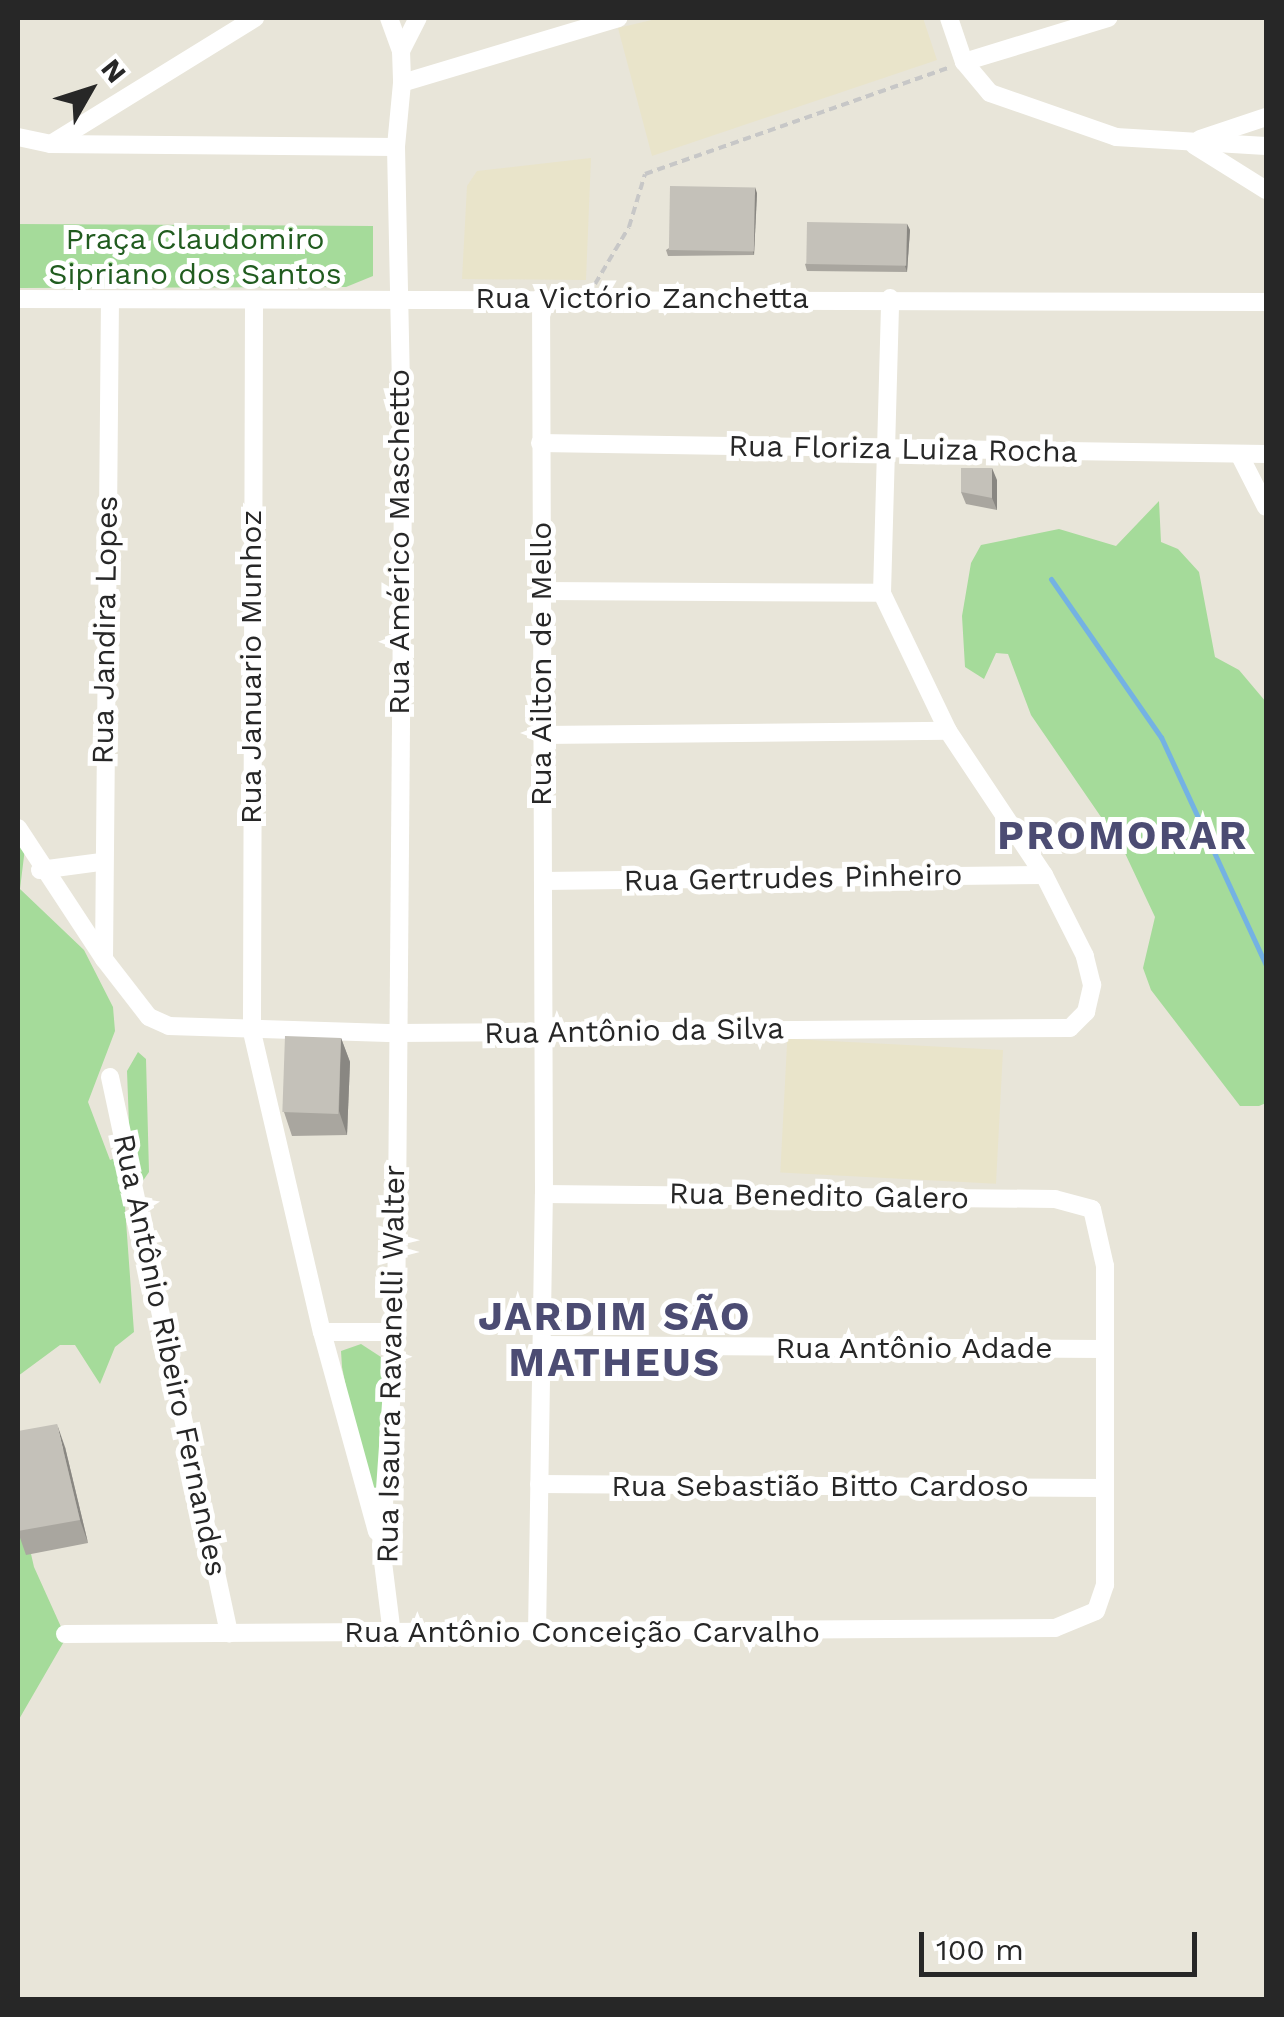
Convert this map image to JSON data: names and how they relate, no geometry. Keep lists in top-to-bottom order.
{
  "streets": {
    "street": [
      "Rua Victório Zanchetta",
      "Rua Floriza Luiza Rocha",
      "Rua Américo Maschetto",
      "Rua Jandira Lopes",
      "Rua Ailton de Mello",
      "Rua Januario Munhoz",
      "Rua Gertrudes Pinheiro",
      "Rua Antônio da Silva",
      "Rua Benedito Galero",
      "Rua Antônio Adade",
      "Rua Antônio Ribeiro Fernandes",
      "Rua Isaura Ravanelli Walter",
      "Rua Sebastião Bitto Cardoso",
      "Rua Antônio Conceição Carvalho"
    ]
  },
  "crossings": [
    ["Rua Victório Zanchetta", "Rua Américo Maschetto"],
    ["Rua Victório Zanchetta", "Rua Jandira Lopes"],
    ["Rua Victório Zanchetta", "Rua Ailton de Mello"],
    ["Rua Victório Zanchetta", "Rua Januario Munhoz"],
    ["Rua Floriza Luiza Rocha", "Rua Ailton de Mello"],
    ["Rua Américo Maschetto", "Rua Antônio da Silva"],
    ["Rua Américo Maschetto", "Rua Isaura Ravanelli Walter"],
    ["Rua Jandira Lopes", "Rua Antônio da Silva"],
    ["Rua Ailton de Mello", "Rua Gertrudes Pinheiro"],
    ["Rua Ailton de Mello", "Rua Antônio da Silva"],
    ["Rua Ailton de Mello", "Rua Benedito Galero"],
    ["Rua Ailton de Mello", "Rua Antônio Adade"],
    ["Rua Ailton de Mello", "Rua Sebastião Bitto Cardoso"],
    ["Rua Ailton de Mello", "Rua Antônio Conceição Carvalho"],
    ["Rua Januario Munhoz", "Rua Antônio da Silva"],
    ["Rua Januario Munhoz", "Rua Isaura Ravanelli Walter"],
    ["Rua Gertrudes Pinheiro", "Rua Antônio da Silva"],
    ["Rua Antônio da Silva", "Rua Isaura Ravanelli Walter"],
    ["Rua Benedito Galero", "Rua Antônio Adade"],
    ["Rua Antônio Ribeiro Fernandes", "Rua Antônio Conceição Carvalho"],
    ["Rua Isaura Ravanelli Walter", "Rua Antônio Conceição Carvalho"],
    ["Rua Sebastião Bitto Cardoso", "Rua Antônio Conceição Carvalho"]
  ],
  "districts": ["PROMORAR", "JARDIM SÃO MATHEUS"],
  "parks": ["Praça Claudomiro Sipriano dos Santos"],
  "scale_bar": "100 m",
  "north": "top right"
}
